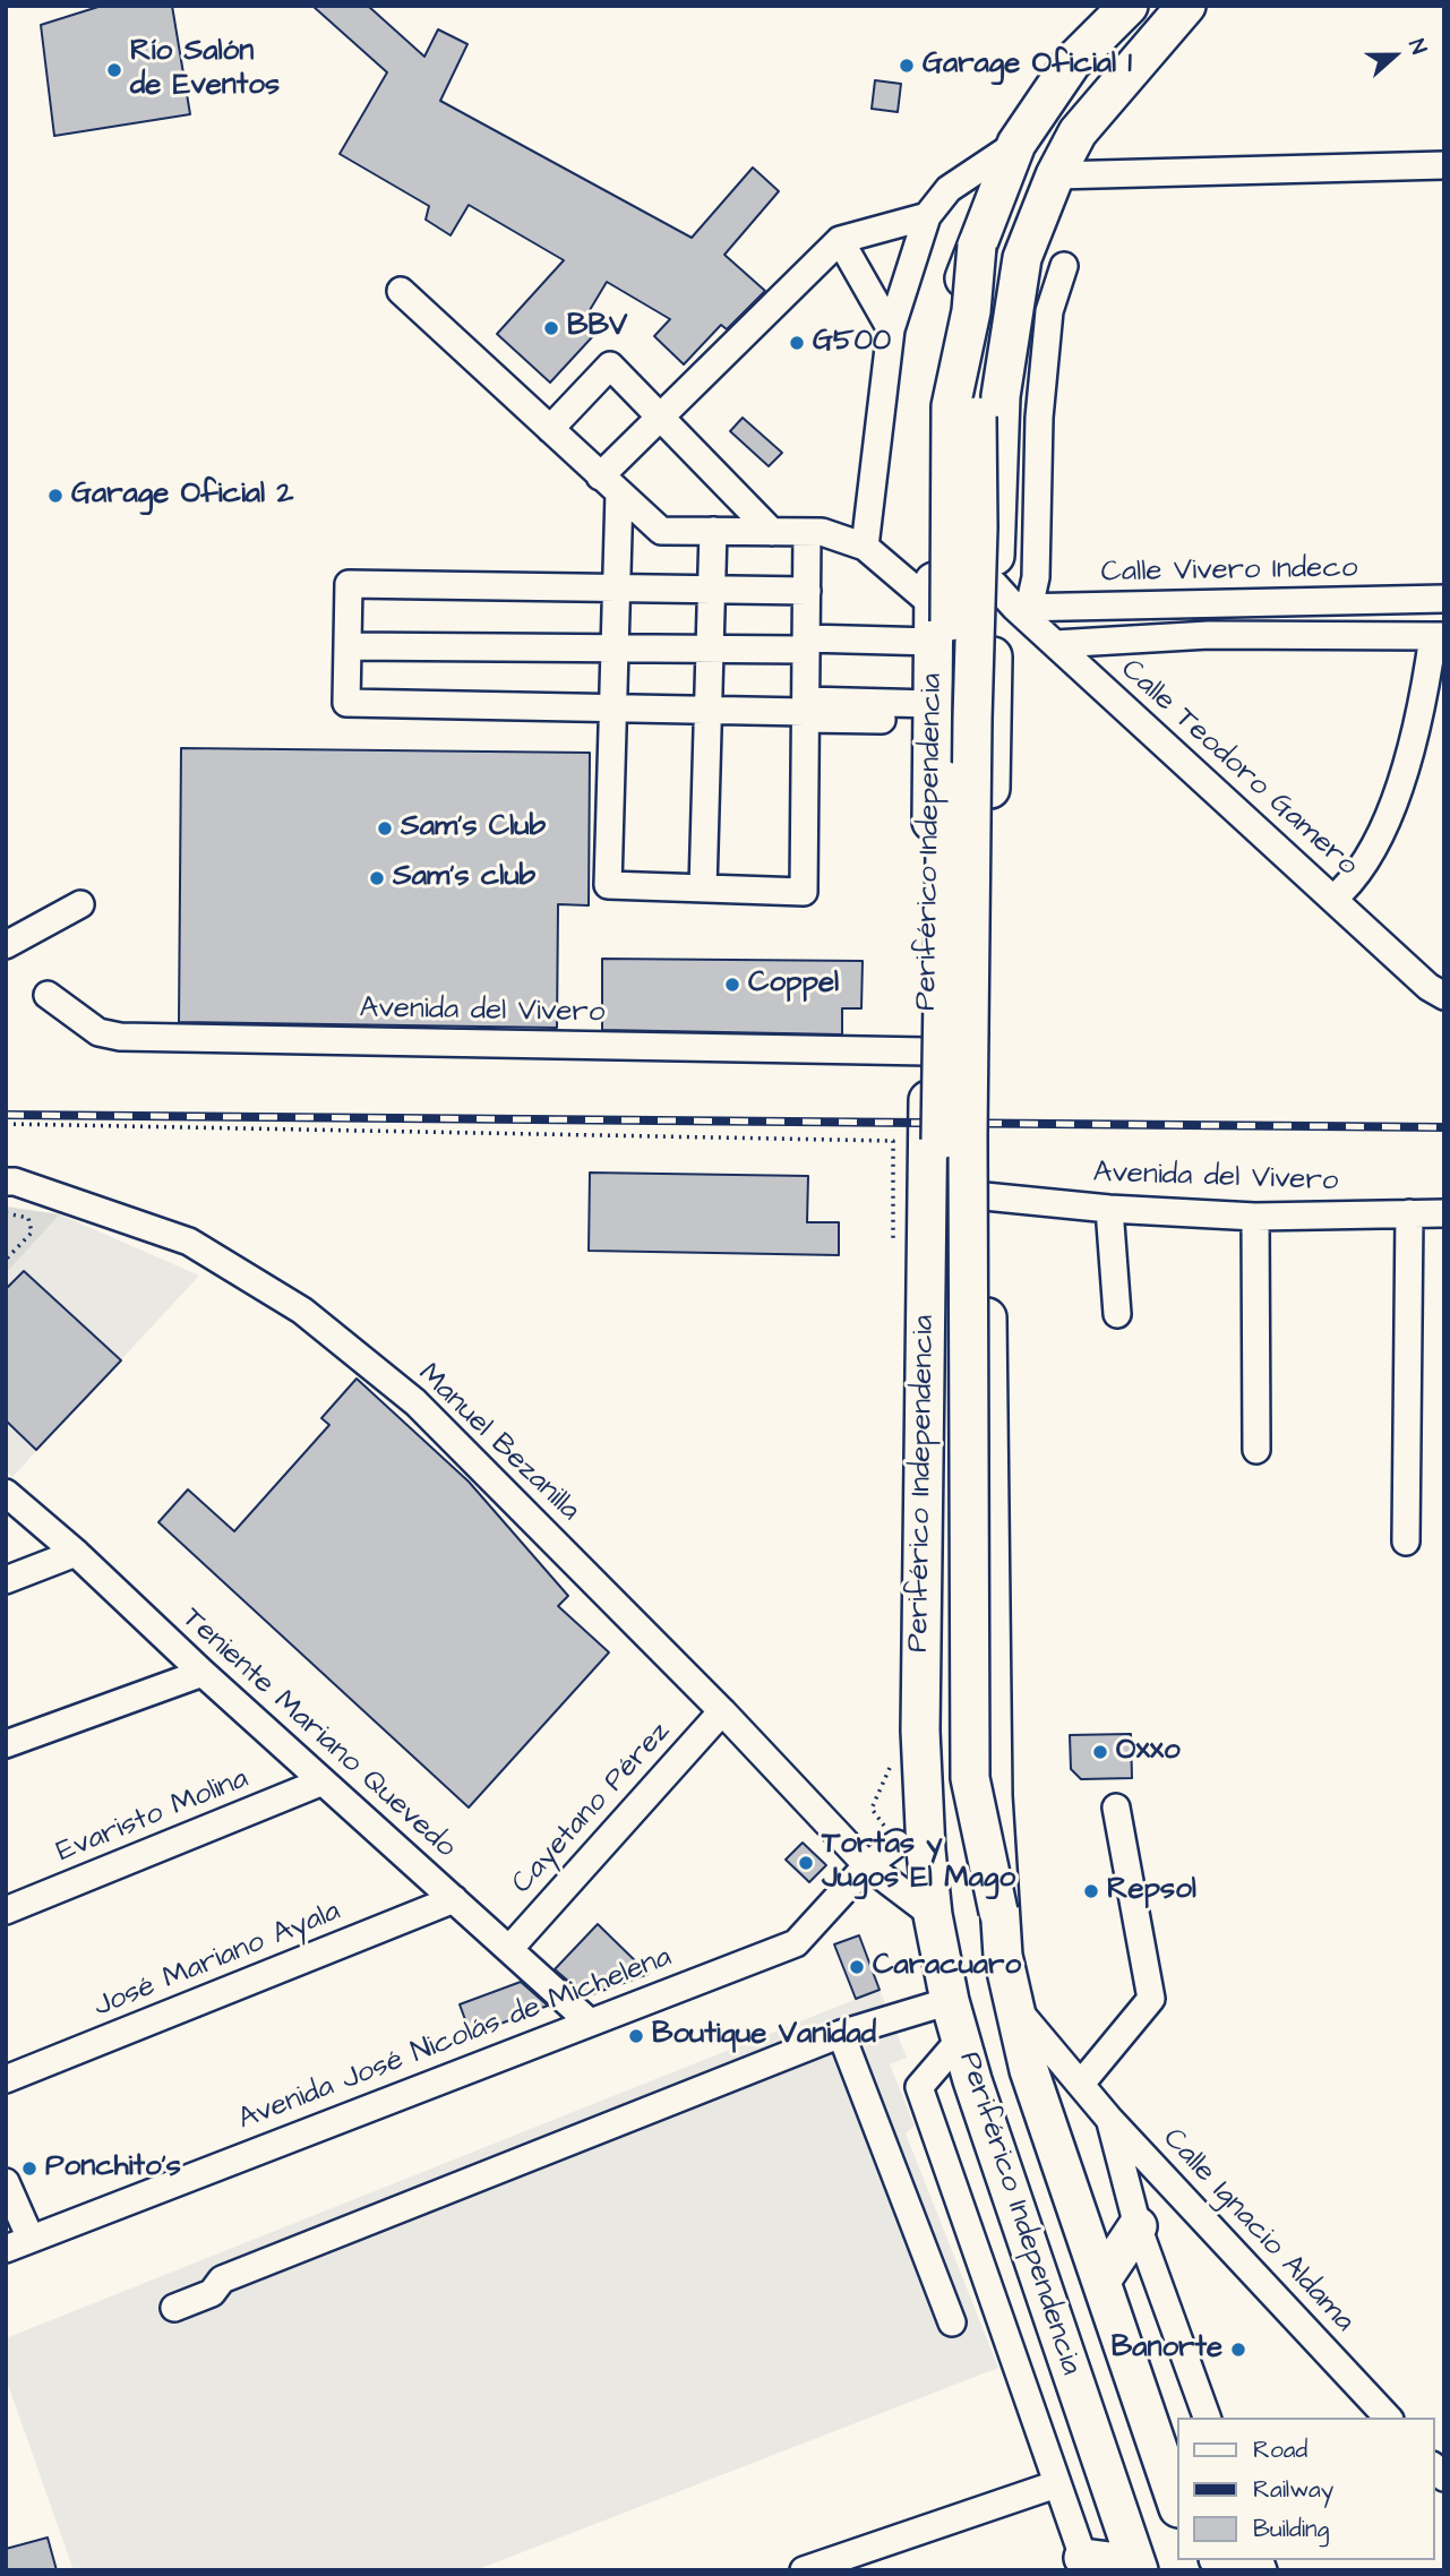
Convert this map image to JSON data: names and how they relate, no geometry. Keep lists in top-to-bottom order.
{
  "streets": {
    "highway": ["Periférico Independencia"],
    "street": [
      "Calle Vivero Indeco",
      "Calle Teodoro Gamero",
      "Avenida del Vivero",
      "Manuel Bezanilla",
      "Teniente Mariano Quevedo",
      "Cayetano Pérez",
      "Evaristo Molina",
      "José Mariano Ayala",
      "Avenida José Nicolás de Michelena",
      "Calle Ignacio Aldama"
    ]
  },
  "crossings": [
    ["Calle Vivero Indeco", "Calle Teodoro Gamero"],
    ["Calle Vivero Indeco", "Periférico Independencia"],
    ["Calle Teodoro Gamero", "Periférico Independencia"],
    ["Periférico Independencia", "Avenida del Vivero"],
    ["Periférico Independencia", "Manuel Bezanilla"],
    ["Periférico Independencia", "Avenida José Nicolás de Michelena"],
    ["Periférico Independencia", "Calle Ignacio Aldama"],
    ["Manuel Bezanilla", "Cayetano Pérez"],
    ["Manuel Bezanilla", "Avenida José Nicolás de Michelena"],
    ["Teniente Mariano Quevedo", "Cayetano Pérez"],
    ["Teniente Mariano Quevedo", "Evaristo Molina"],
    ["Teniente Mariano Quevedo", "José Mariano Ayala"],
    ["Teniente Mariano Quevedo", "Avenida José Nicolás de Michelena"]
  ],
  "places": [
    "Garage Oficial 1",
    "Río Salón de Eventos",
    "BBV",
    "G500",
    "Garage Oficial 2",
    "Sam's Club",
    "Sam's club",
    "Coppel",
    "Oxxo",
    "Tortas y Jugos El Mago",
    "Repsol",
    "Caracuaro",
    "Boutique Vanidad",
    "Ponchito's",
    "Banorte"
  ],
  "legend": ["Road", "Railway", "Building"],
  "north": "right"
}
